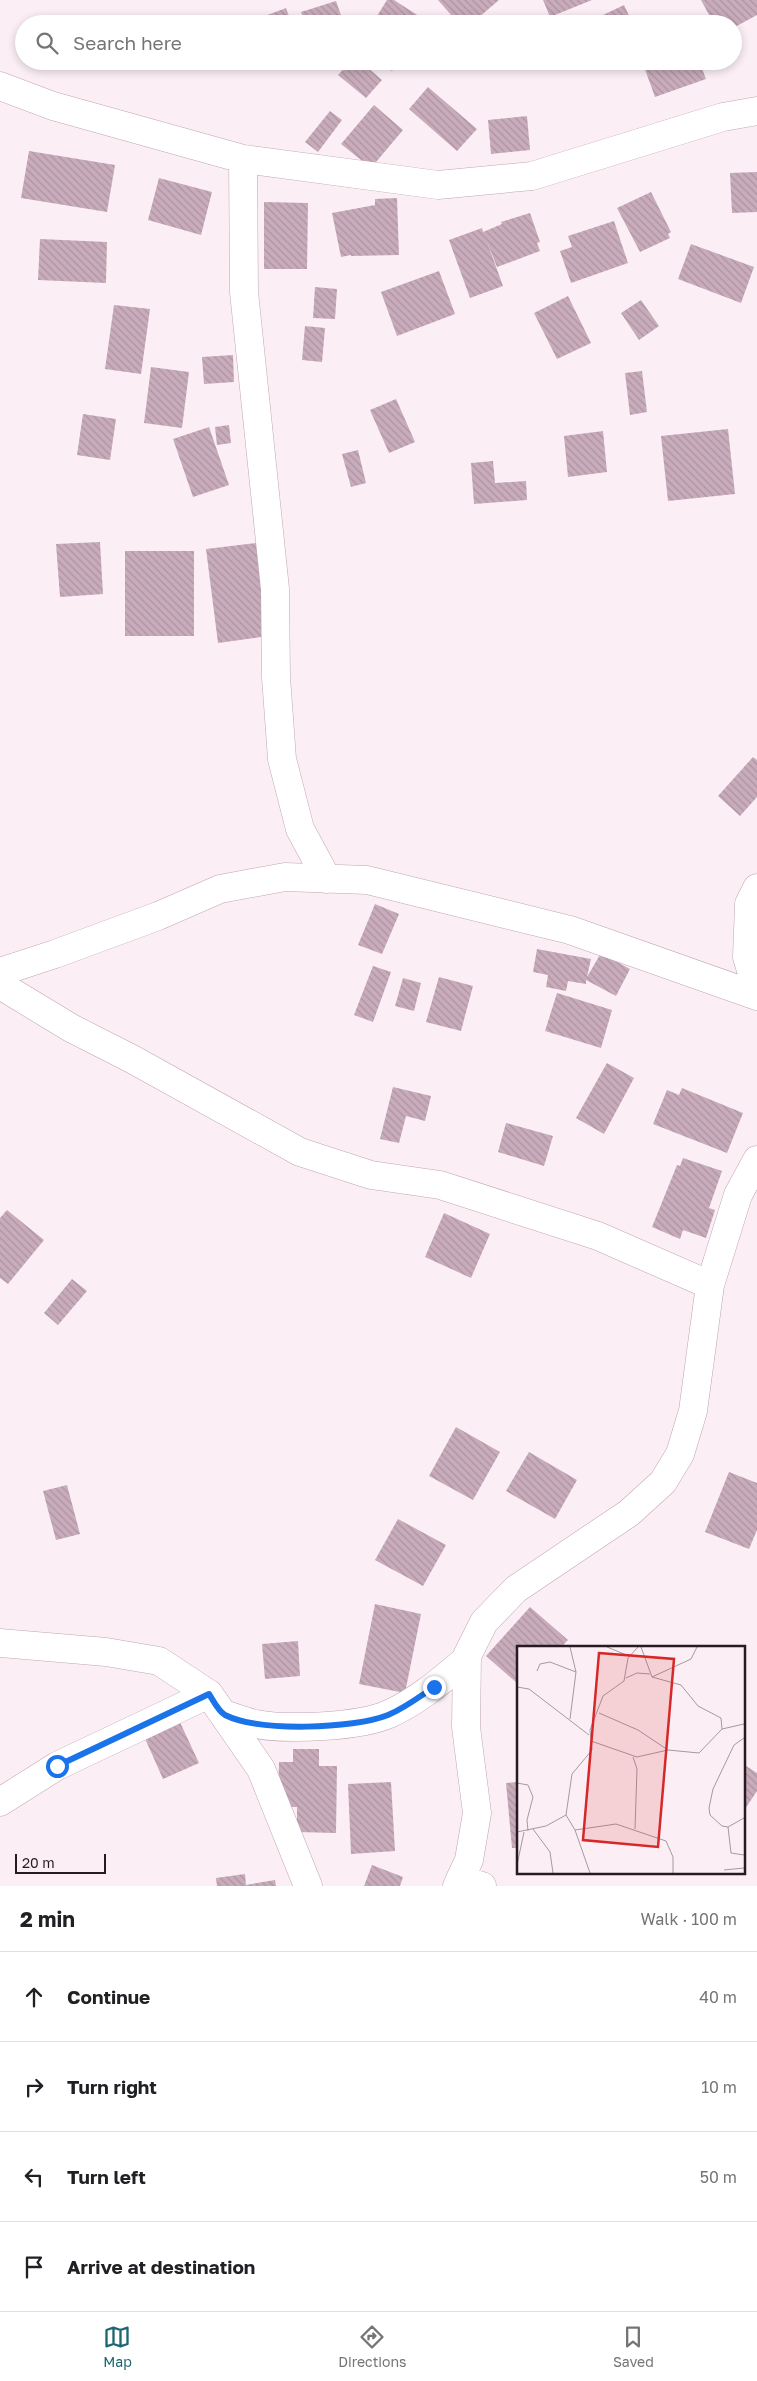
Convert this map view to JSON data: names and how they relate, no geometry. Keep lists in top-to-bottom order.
{
  "scale_bar": "20 m",
  "page": {
    "search": "Search here",
    "scale": "20 m",
    "heading": ["2 min", "Walk · 100 m"],
    "list": [
      ["Continue", "40 m"],
      ["Turn right", "10 m"],
      ["Turn left", "50 m"],
      "Arrive at destination"
    ],
    "nav": ["Map", "Directions", "Saved"]
  }
}
